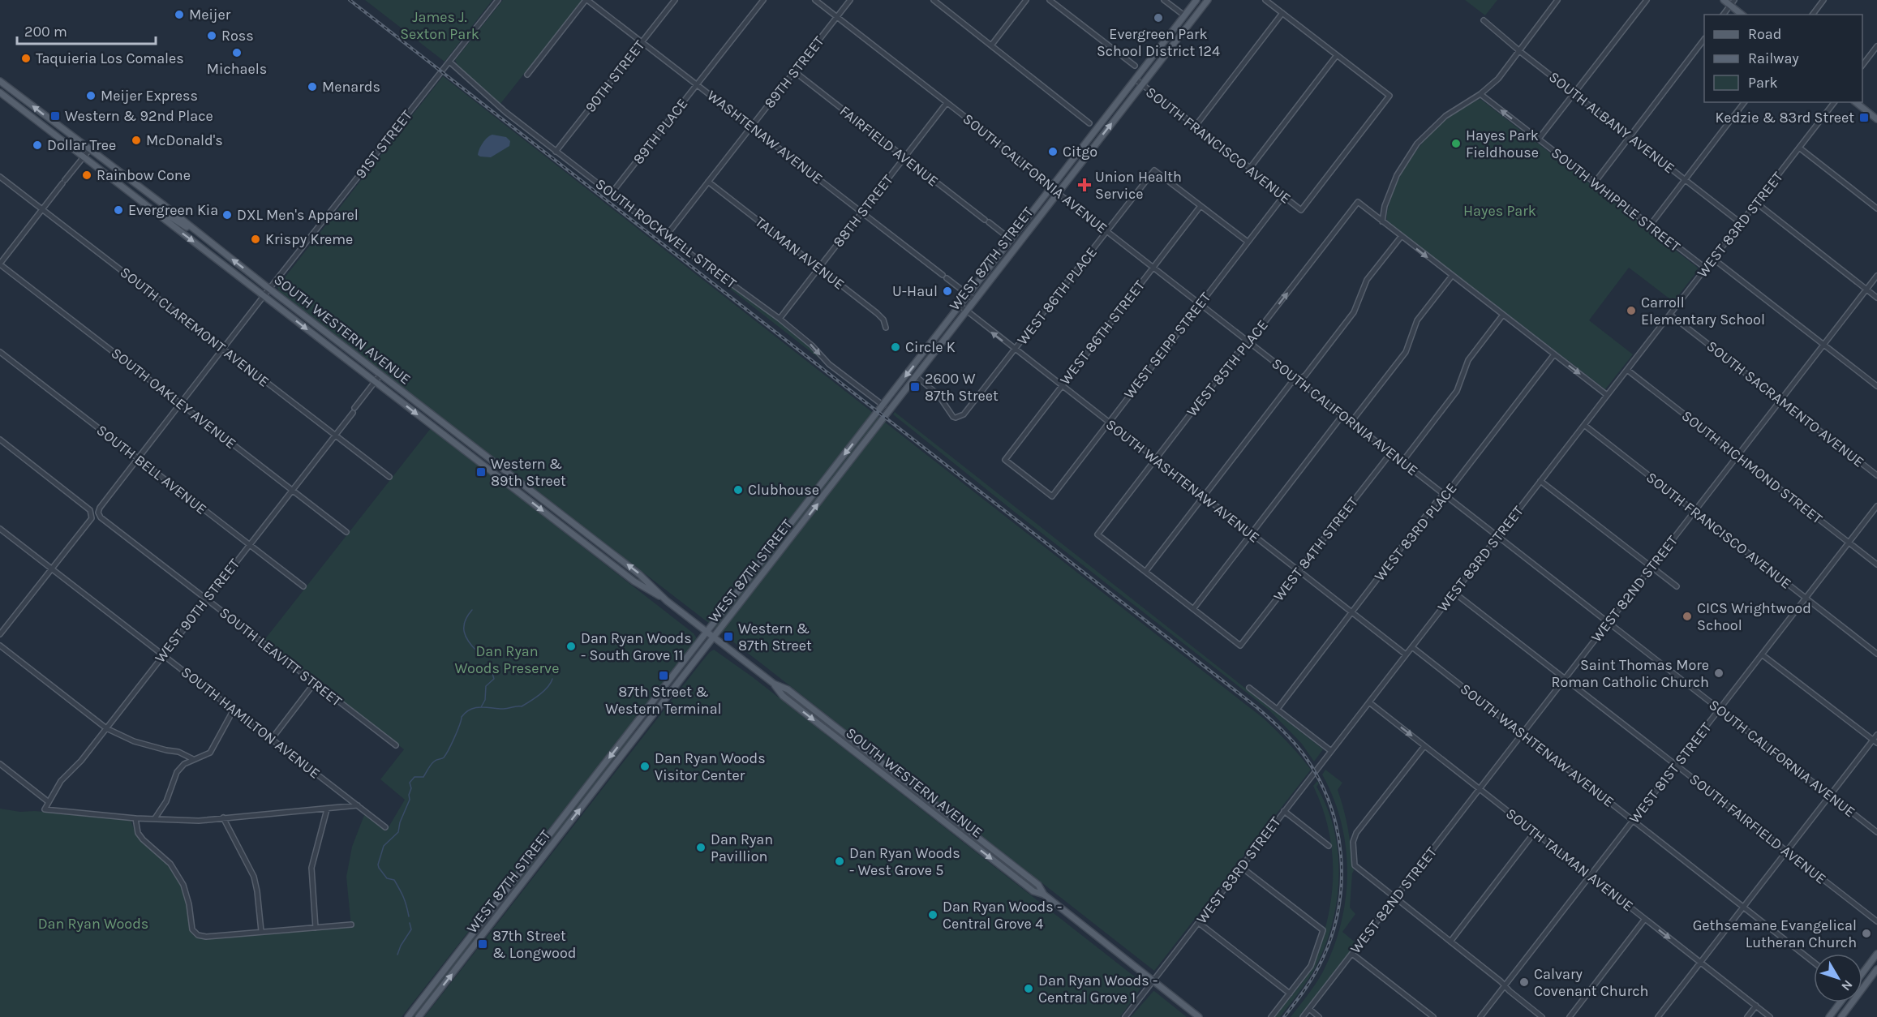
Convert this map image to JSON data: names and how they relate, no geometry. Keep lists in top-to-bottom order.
{
  "streets": {
    "main road": ["WEST 87TH STREET", "SOUTH WESTERN AVENUE"],
    "street": [
      "89TH STREET",
      "90TH STREET",
      "SOUTH ALBANY AVENUE",
      "89TH PLACE",
      "WASHTENAW AVENUE",
      "91ST STREET",
      "SOUTH FRANCISCO AVENUE",
      "FAIRFIELD AVENUE",
      "SOUTH CALIFORNIA AVENUE",
      "SOUTH WHIPPLE STREET",
      "88TH STREET",
      "WEST 83RD STREET",
      "SOUTH ROCKWELL STREET",
      "TALMAN AVENUE",
      "WEST 86TH PLACE",
      "SOUTH CLAREMONT AVENUE",
      "WEST 86TH STREET",
      "WEST SEIPP STREET",
      "WEST 85TH PLACE",
      "SOUTH OAKLEY AVENUE",
      "SOUTH SACRAMENTO AVENUE",
      "SOUTH RICHMOND STREET",
      "SOUTH BELL AVENUE",
      "SOUTH WASHTENAW AVENUE",
      "WEST 83RD PLACE",
      "WEST 84TH STREET",
      "WEST 82ND STREET",
      "WEST 90TH STREET",
      "SOUTH LEAVITT STREET",
      "SOUTH HAMILTON AVENUE",
      "WEST 81ST STREET",
      "SOUTH FAIRFIELD AVENUE",
      "SOUTH TALMAN AVENUE"
    ]
  },
  "crossings": [
    ["89TH STREET", "WASHTENAW AVENUE"],
    ["89TH STREET", "FAIRFIELD AVENUE"],
    ["89TH STREET", "SOUTH CALIFORNIA AVENUE"],
    ["89TH STREET", "SOUTH ROCKWELL STREET"],
    ["89TH STREET", "TALMAN AVENUE"],
    ["90TH STREET", "WASHTENAW AVENUE"],
    ["90TH STREET", "SOUTH ROCKWELL STREET"],
    ["SOUTH ALBANY AVENUE", "WEST 83RD STREET"],
    ["89TH PLACE", "WASHTENAW AVENUE"],
    ["89TH PLACE", "SOUTH ROCKWELL STREET"],
    ["WASHTENAW AVENUE", "88TH STREET"],
    ["WASHTENAW AVENUE", "WEST 87TH STREET"],
    ["91ST STREET", "SOUTH ROCKWELL STREET"],
    ["91ST STREET", "SOUTH CLAREMONT AVENUE"],
    ["91ST STREET", "SOUTH WESTERN AVENUE"],
    ["91ST STREET", "SOUTH OAKLEY AVENUE"],
    ["91ST STREET", "SOUTH BELL AVENUE"],
    ["91ST STREET", "SOUTH LEAVITT STREET"],
    ["SOUTH FRANCISCO AVENUE", "WEST 83RD STREET"],
    ["SOUTH FRANCISCO AVENUE", "WEST 87TH STREET"],
    ["SOUTH FRANCISCO AVENUE", "WEST SEIPP STREET"],
    ["SOUTH FRANCISCO AVENUE", "WEST 82ND STREET"],
    ["SOUTH FRANCISCO AVENUE", "WEST 81ST STREET"],
    ["FAIRFIELD AVENUE", "88TH STREET"],
    ["FAIRFIELD AVENUE", "WEST 87TH STREET"],
    ["SOUTH CALIFORNIA AVENUE", "88TH STREET"],
    ["SOUTH CALIFORNIA AVENUE", "WEST 83RD STREET"],
    ["SOUTH CALIFORNIA AVENUE", "WEST 87TH STREET"],
    ["SOUTH CALIFORNIA AVENUE", "WEST 86TH PLACE"],
    ["SOUTH CALIFORNIA AVENUE", "WEST 86TH STREET"],
    ["SOUTH CALIFORNIA AVENUE", "WEST SEIPP STREET"],
    ["SOUTH CALIFORNIA AVENUE", "WEST 85TH PLACE"],
    ["SOUTH CALIFORNIA AVENUE", "WEST 83RD PLACE"],
    ["SOUTH CALIFORNIA AVENUE", "WEST 84TH STREET"],
    ["SOUTH CALIFORNIA AVENUE", "WEST 82ND STREET"],
    ["SOUTH CALIFORNIA AVENUE", "WEST 81ST STREET"],
    ["SOUTH WHIPPLE STREET", "WEST 83RD STREET"],
    ["88TH STREET", "SOUTH ROCKWELL STREET"],
    ["88TH STREET", "TALMAN AVENUE"],
    ["WEST 83RD STREET", "SOUTH WESTERN AVENUE"],
    ["WEST 83RD STREET", "SOUTH SACRAMENTO AVENUE"],
    ["WEST 83RD STREET", "SOUTH RICHMOND STREET"],
    ["WEST 83RD STREET", "SOUTH WASHTENAW AVENUE"],
    ["WEST 83RD STREET", "SOUTH FAIRFIELD AVENUE"],
    ["WEST 83RD STREET", "SOUTH TALMAN AVENUE"],
    ["SOUTH ROCKWELL STREET", "WEST 87TH STREET"],
    ["WEST 87TH STREET", "WEST 86TH PLACE"],
    ["WEST 87TH STREET", "SOUTH WESTERN AVENUE"],
    ["WEST 87TH STREET", "SOUTH WASHTENAW AVENUE"],
    ["WEST 86TH PLACE", "WEST 86TH STREET"],
    ["WEST 86TH PLACE", "SOUTH WASHTENAW AVENUE"],
    ["SOUTH CLAREMONT AVENUE", "WEST 90TH STREET"],
    ["SOUTH WESTERN AVENUE", "WEST 90TH STREET"],
    ["WEST 86TH STREET", "WEST SEIPP STREET"],
    ["WEST 86TH STREET", "SOUTH WASHTENAW AVENUE"],
    ["WEST SEIPP STREET", "SOUTH WASHTENAW AVENUE"],
    ["WEST 85TH PLACE", "SOUTH WASHTENAW AVENUE"],
    ["SOUTH OAKLEY AVENUE", "WEST 90TH STREET"],
    ["SOUTH SACRAMENTO AVENUE", "WEST 82ND STREET"],
    ["SOUTH RICHMOND STREET", "WEST 82ND STREET"],
    ["SOUTH RICHMOND STREET", "WEST 81ST STREET"],
    ["SOUTH BELL AVENUE", "WEST 90TH STREET"],
    ["SOUTH WASHTENAW AVENUE", "WEST 83RD PLACE"],
    ["SOUTH WASHTENAW AVENUE", "WEST 84TH STREET"],
    ["SOUTH WASHTENAW AVENUE", "WEST 82ND STREET"],
    ["SOUTH WASHTENAW AVENUE", "WEST 81ST STREET"],
    ["WEST 82ND STREET", "SOUTH FAIRFIELD AVENUE"],
    ["WEST 82ND STREET", "SOUTH TALMAN AVENUE"],
    ["WEST 90TH STREET", "SOUTH LEAVITT STREET"],
    ["WEST 90TH STREET", "SOUTH HAMILTON AVENUE"],
    ["WEST 81ST STREET", "SOUTH FAIRFIELD AVENUE"],
    ["WEST 81ST STREET", "SOUTH TALMAN AVENUE"]
  ],
  "parks": [
    "James J. Sexton Park",
    "Hayes Park",
    "Dan Ryan Woods Preserve",
    "Dan Ryan Woods"
  ],
  "places": {
    "other": [
      "Meijer",
      "Evergreen Park School District 124",
      "Ross",
      "Michaels",
      "Taquieria Los Comales",
      "Menards",
      "Meijer Express",
      "McDonald's",
      "Hayes Park Fieldhouse",
      "Dollar Tree",
      "Citgo",
      "Rainbow Cone",
      "Evergreen Kia",
      "DXL Men's Apparel",
      "Krispy Kreme",
      "U-Haul",
      "Carroll Elementary School",
      "Circle K",
      "Clubhouse",
      "CICS Wrightwood School",
      "Dan Ryan Woods - South Grove 11",
      "Saint Thomas More Roman Catholic Church",
      "Dan Ryan Woods Visitor Center",
      "Dan Ryan Pavillion",
      "Dan Ryan Woods - West Grove 5",
      "Dan Ryan Woods - Central Grove 4",
      "Gethsemane Evangelical Lutheran Church",
      "Calvary Covenant Church",
      "Dan Ryan Woods - Central Grove 1"
    ],
    "transit": [
      "Western & 92nd Place",
      "Kedzie & 83rd Street",
      "2600 W 87th Street",
      "Western & 89th Street",
      "Western & 87th Street",
      "87th Street & Western Terminal",
      "87th Street & Longwood"
    ],
    "health": ["Union Health Service"]
  },
  "legend": ["Road", "Railway", "Park"],
  "scale_bar": "200 m",
  "north": "bottom right"
}
